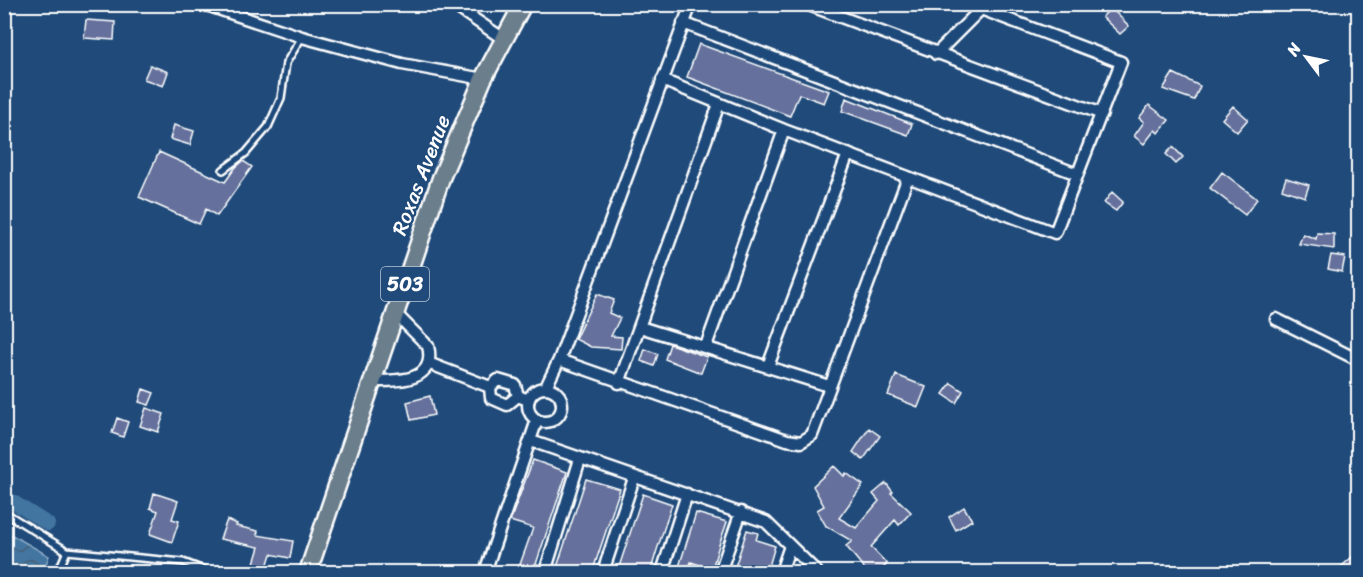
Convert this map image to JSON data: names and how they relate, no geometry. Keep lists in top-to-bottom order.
{
  "streets": {
    "main road": ["Roxas Avenue", "503"]
  },
  "north": "top left"
}
